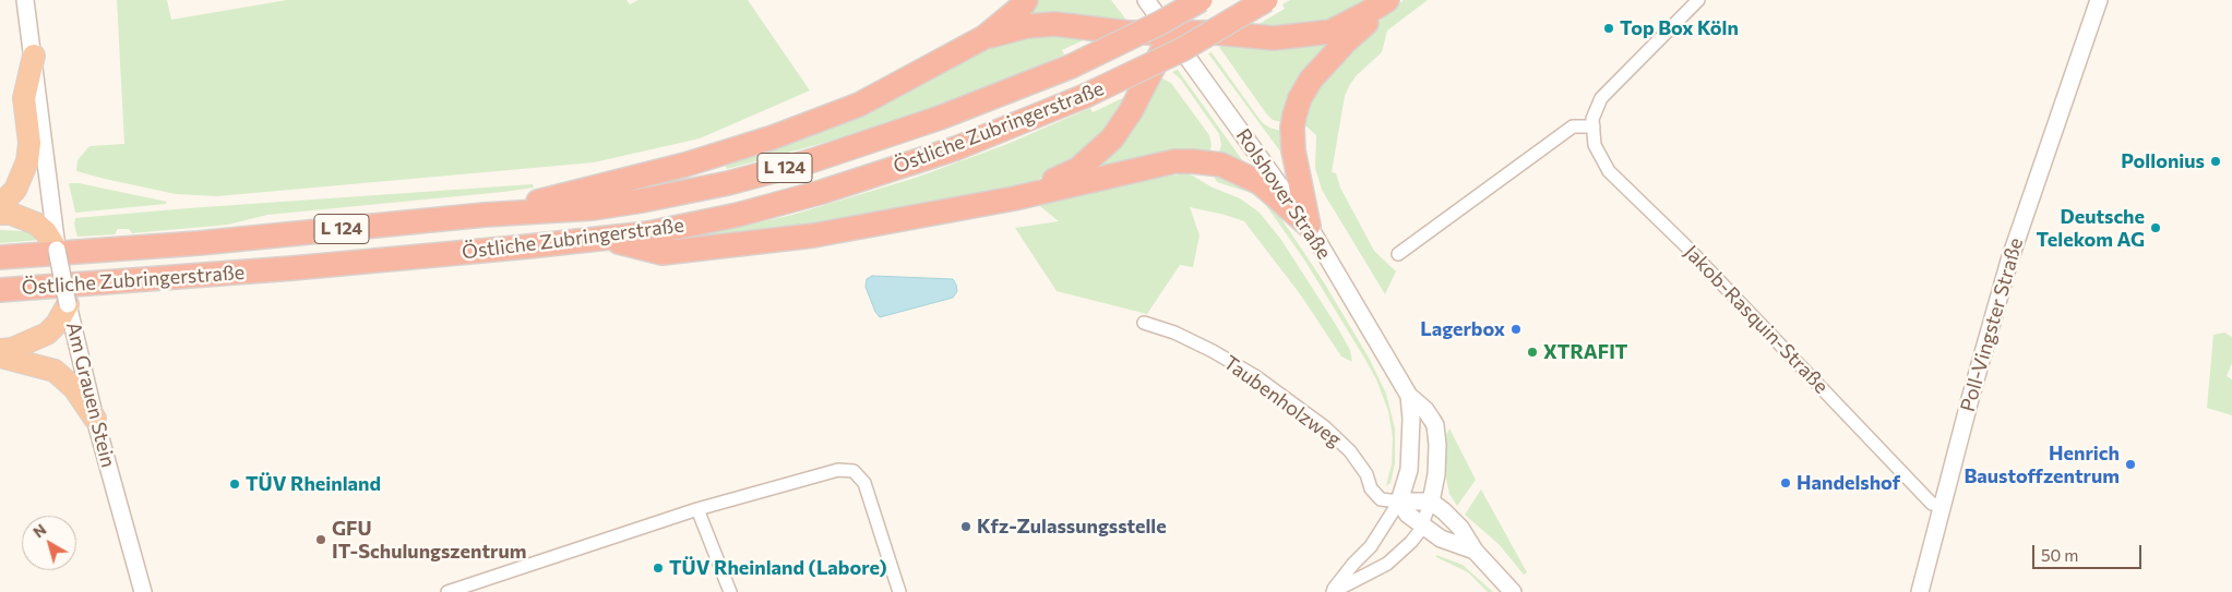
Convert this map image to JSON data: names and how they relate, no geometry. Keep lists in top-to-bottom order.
{
  "streets": {
    "highway": ["Östliche Zubringerstraße", "L 124"],
    "street": [
      "Rolshover Straße",
      "Jakob-Rasquin-Straße",
      "Poll-Vingster Straße",
      "Am Grauen Stein",
      "Taubenholzweg"
    ]
  },
  "crossings": [
    ["Rolshover Straße", "Taubenholzweg"],
    ["Jakob-Rasquin-Straße", "Poll-Vingster Straße"]
  ],
  "places": [
    "Top Box Köln",
    "Pollonius",
    "Deutsche Telekom AG",
    "Lagerbox",
    "XTRAFIT",
    "Henrich Baustoffzentrum",
    "Handelshof",
    "TÜV Rheinland",
    "Kfz-Zulassungsstelle",
    "GFU IT-Schulungszentrum",
    "TÜV Rheinland (Labore)"
  ],
  "scale_bar": "50 m",
  "north": "top left"
}
